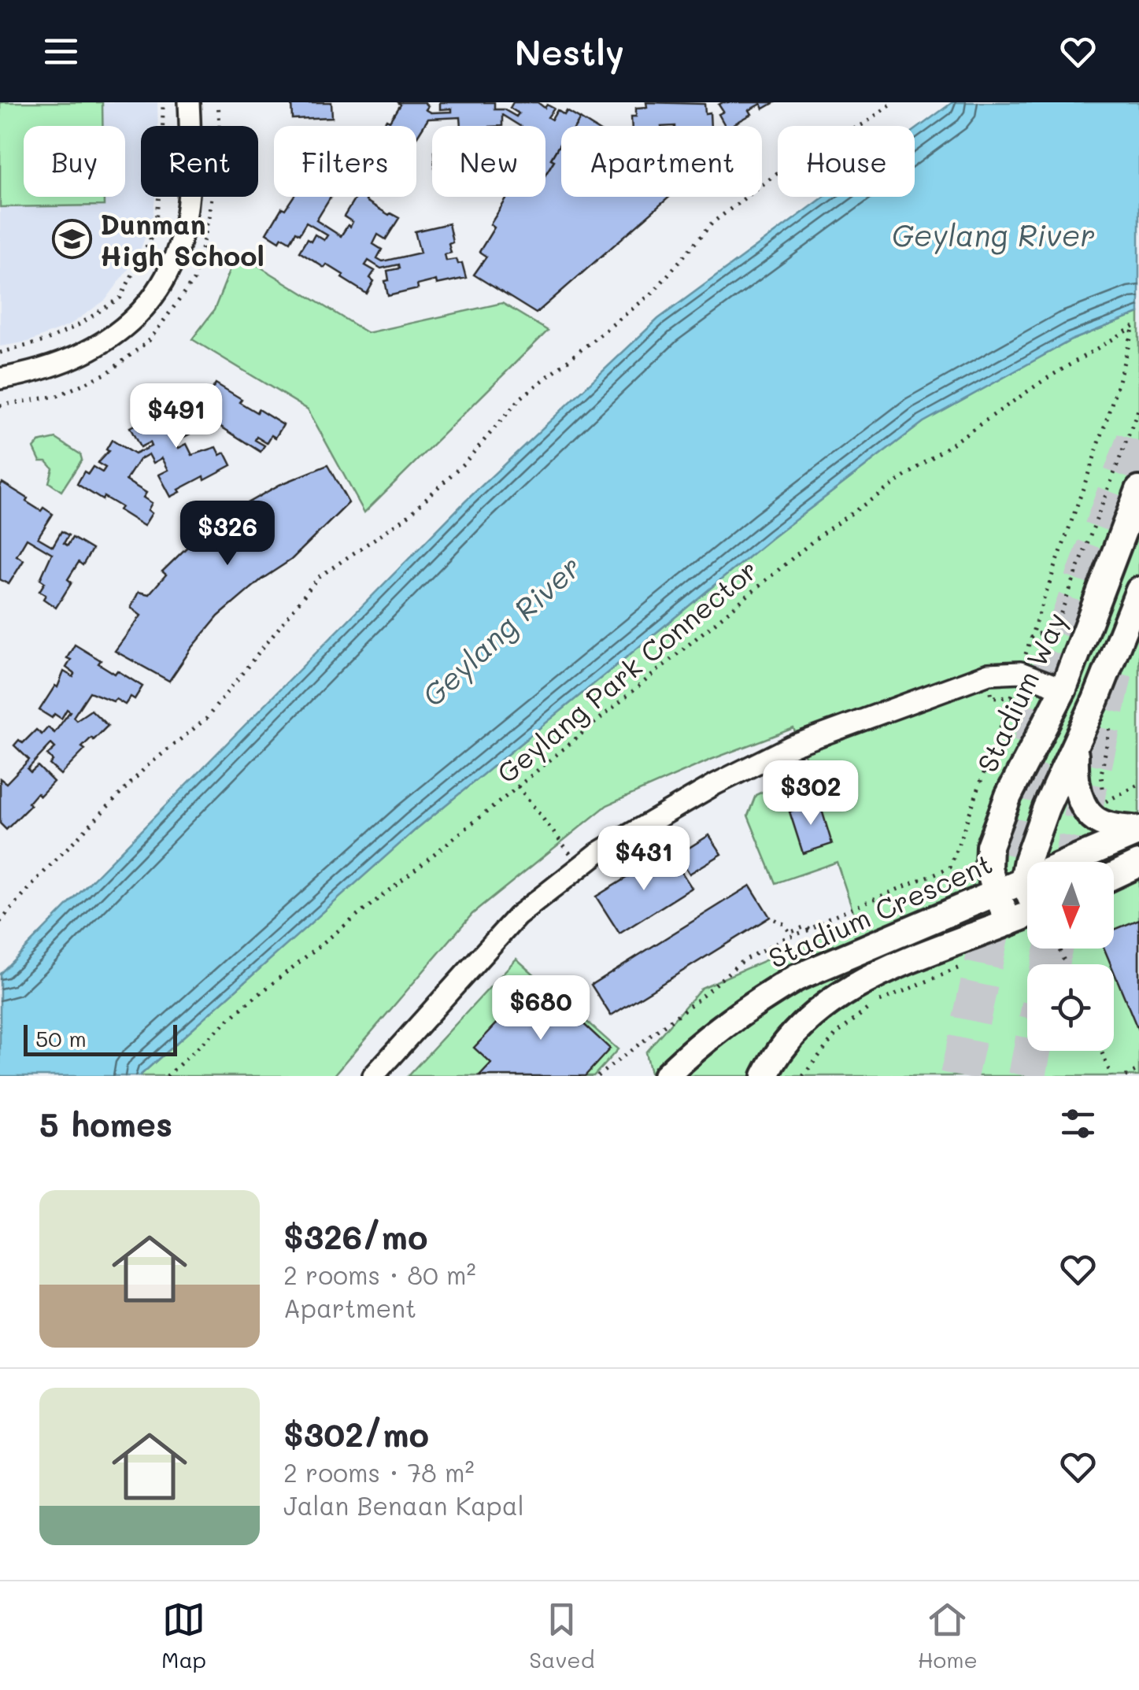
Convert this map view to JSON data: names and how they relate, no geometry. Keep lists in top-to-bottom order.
{
  "streets": {
    "street": ["Stadium Way", "Stadium Crescent"],
    "path": ["Geylang Park Connector"]
  },
  "crossings": [
    ["Stadium Way", "Stadium Crescent"]
  ],
  "water": ["Geylang River"],
  "places": {
    "school or university": ["Dunman High School"]
  },
  "scale_bar": "50 m",
  "north": "bottom",
  "page": {
    "header": "Nestly",
    "chip": [
      "Buy",
      "Rent",
      "Filters",
      "New",
      "Apartment",
      "House"
    ],
    "price": [
      "$491",
      "$326",
      "$302",
      "$431",
      "$680"
    ],
    "scale": "50 m",
    "heading": "5 homes",
    "list": [
      {
        "name": "$326/mo",
        "note": "2 rooms · 80 m² · Apartment"
      },
      {
        "name": "$302/mo",
        "note": "2 rooms · 78 m² · Jalan Benaan Kapal"
      }
    ],
    "tabs": ["Map", "Saved", "Home"]
  }
}
